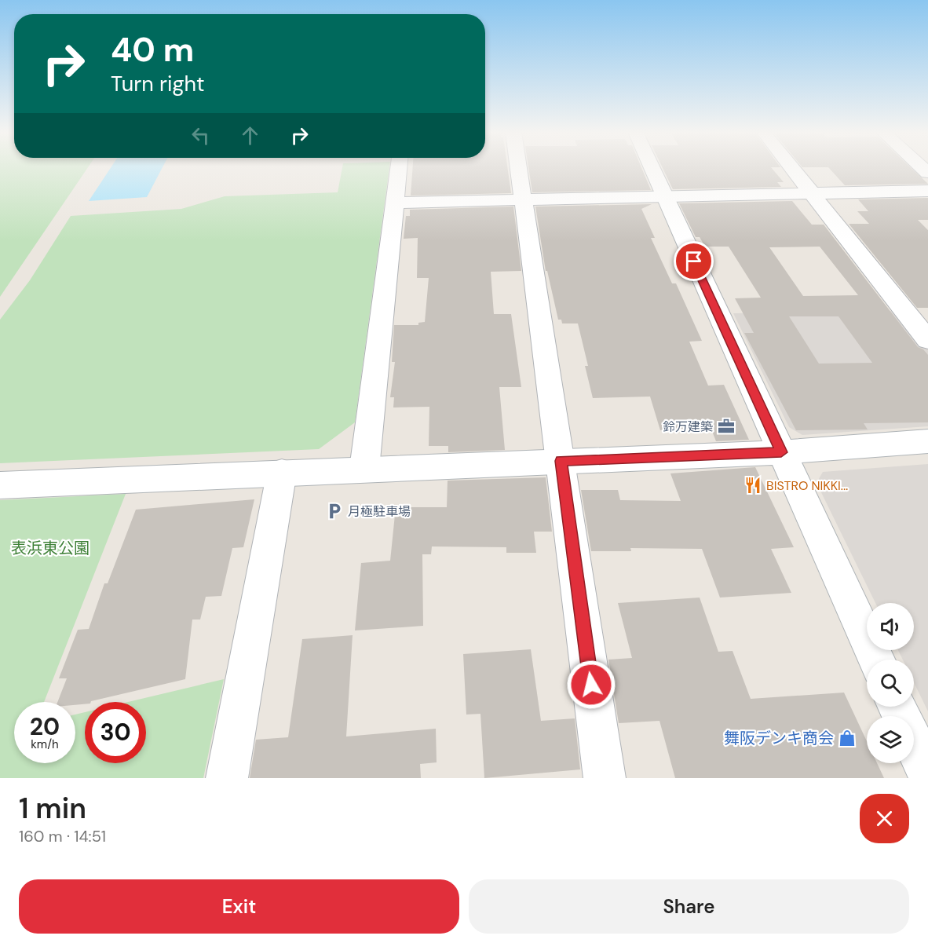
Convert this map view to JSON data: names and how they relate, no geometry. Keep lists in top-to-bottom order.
{
  "parks": ["表浜東公園"],
  "places": {
    "office": ["鈴万建築"],
    "restaurant": ["BISTRO NIKKI..."],
    "parking": ["月極駐車場"],
    "shop": ["舞阪デンキ商会"]
  },
  "page": {
    "turn": ["40 m", "Turn right"],
    "speed": "20 km/h",
    "limit": "30",
    "heading": ["1 min", "160 m · 14:51"],
    "buttons": ["Exit", "Share"]
  }
}
